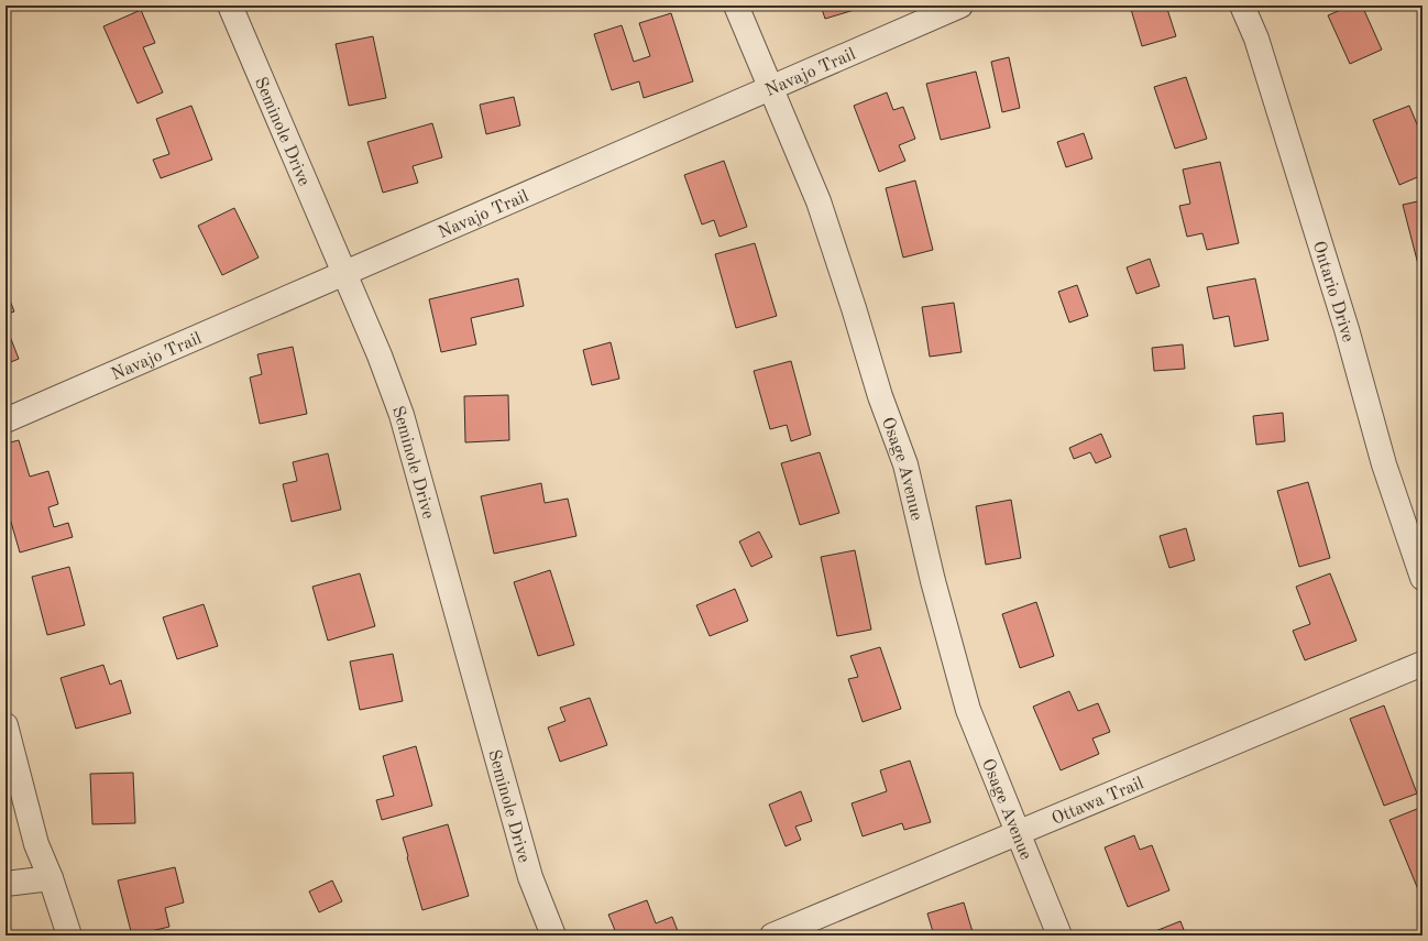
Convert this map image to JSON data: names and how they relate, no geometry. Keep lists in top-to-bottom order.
{
  "streets": {
    "street": [
      "Navajo Trail",
      "Seminole Drive",
      "Ontario Drive",
      "Osage Avenue",
      "Ottawa Trail"
    ]
  },
  "crossings": [
    ["Navajo Trail", "Seminole Drive"],
    ["Navajo Trail", "Osage Avenue"],
    ["Osage Avenue", "Ottawa Trail"]
  ]
}
